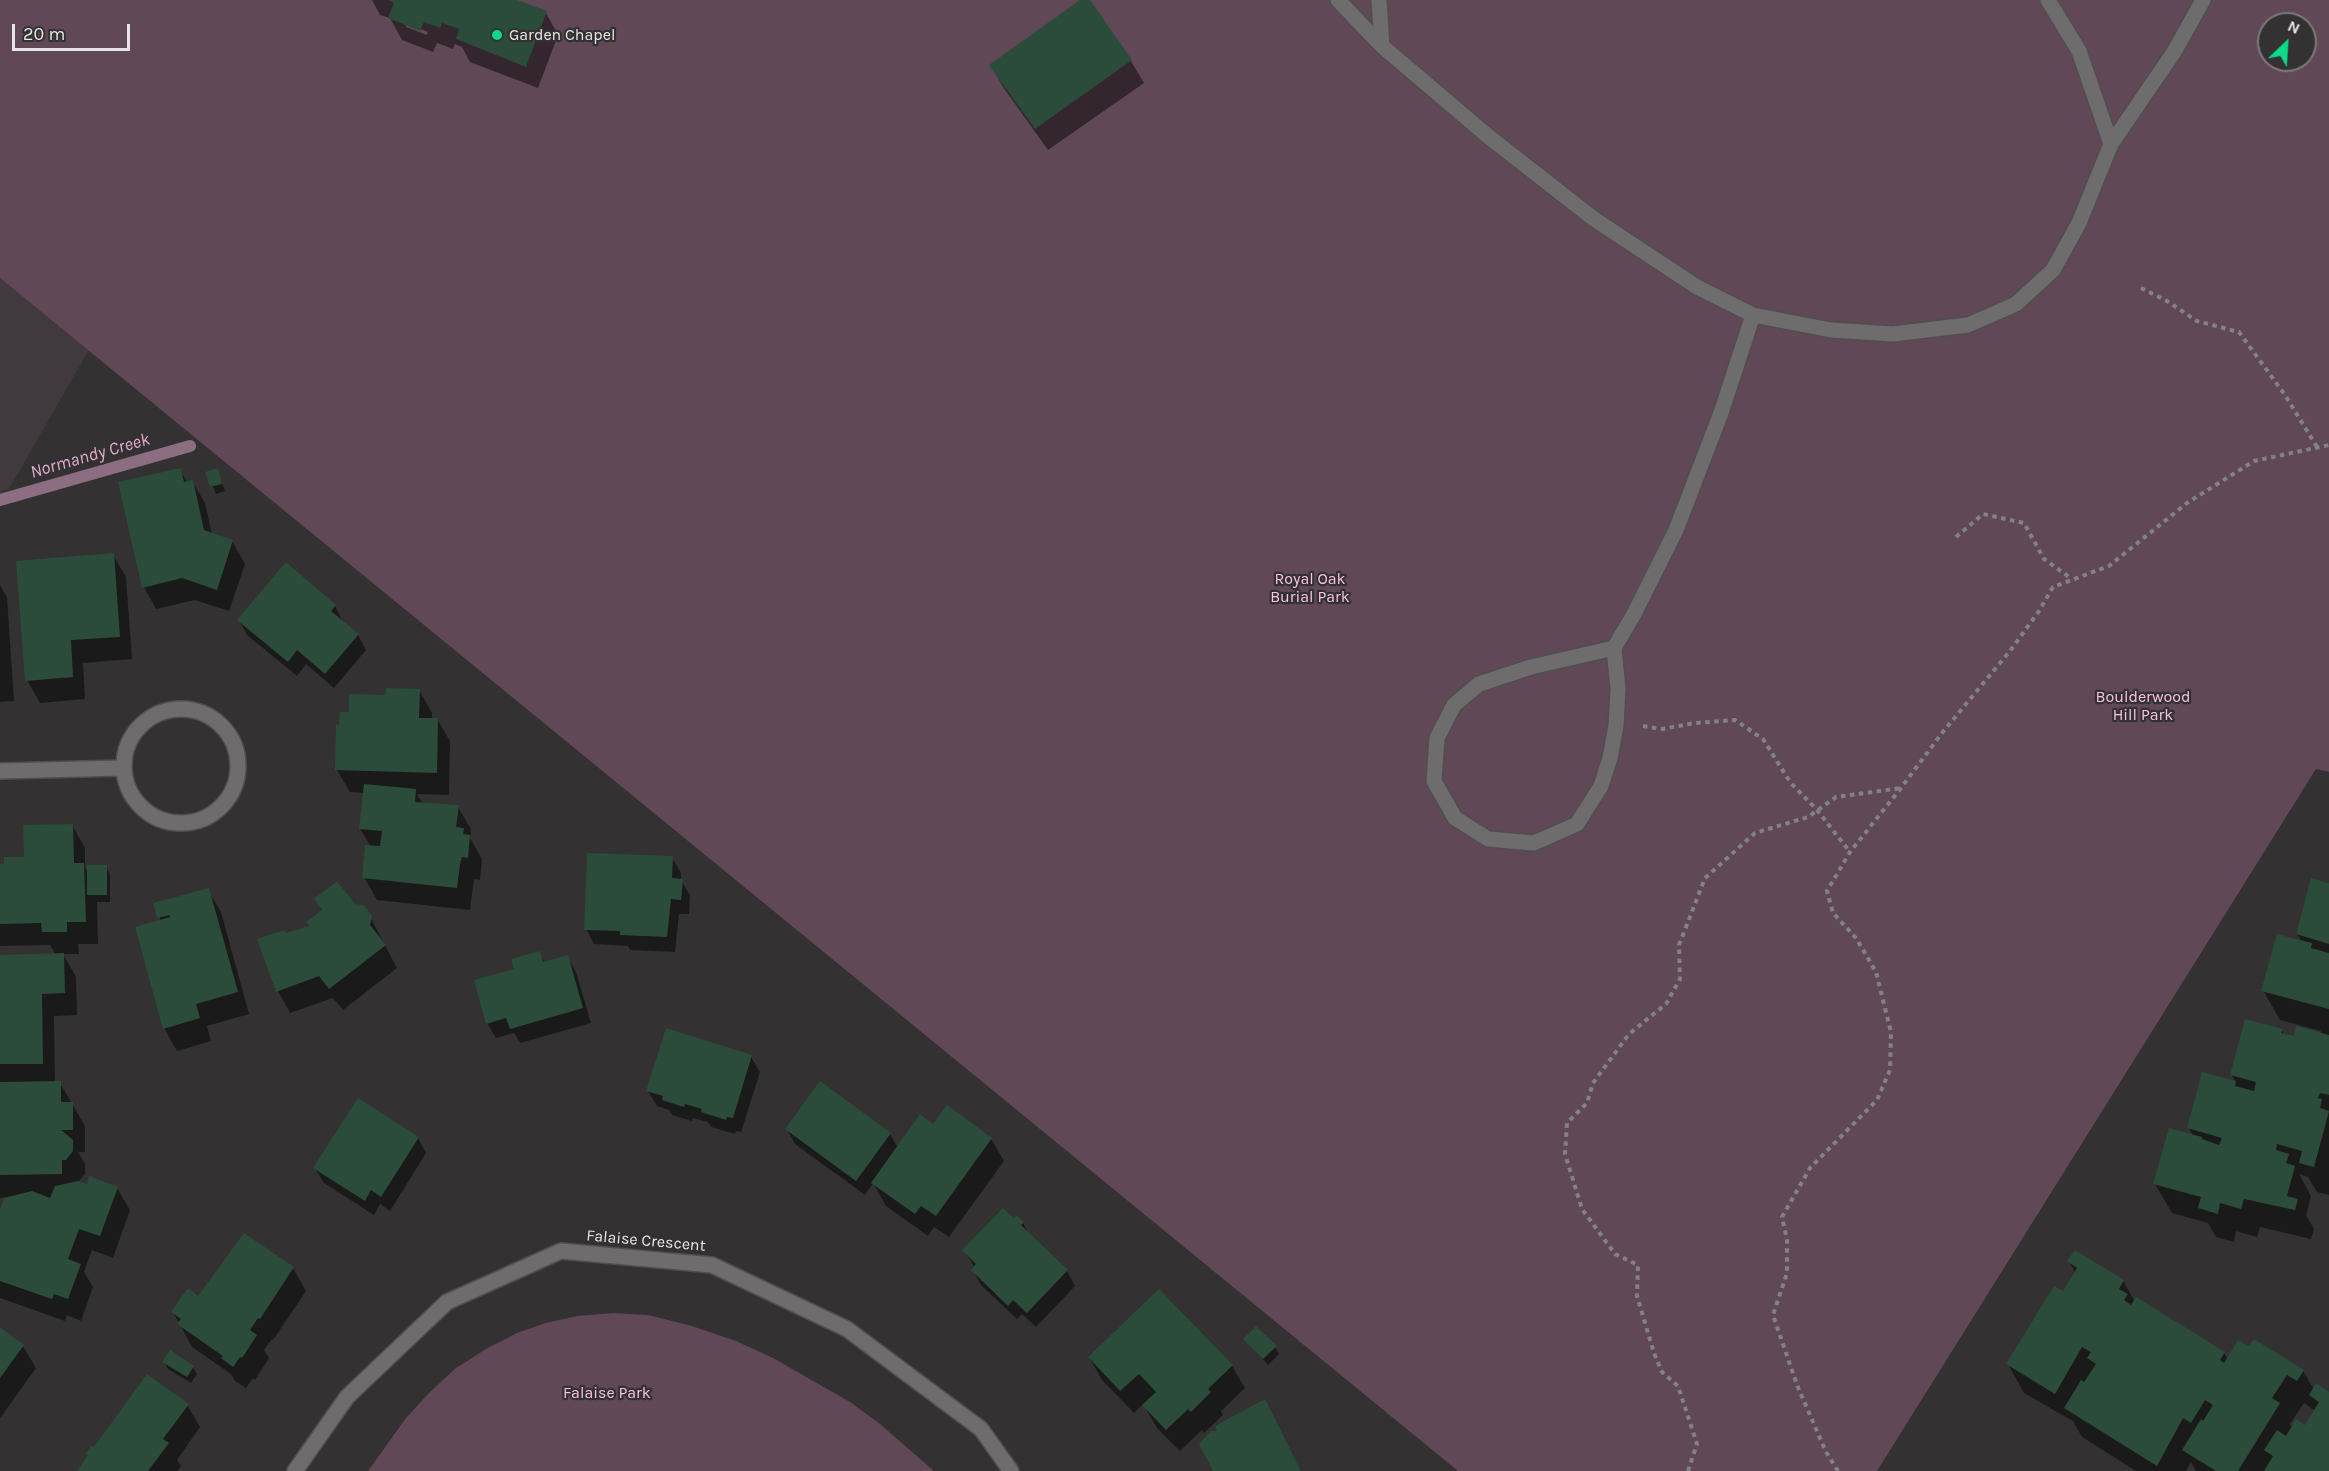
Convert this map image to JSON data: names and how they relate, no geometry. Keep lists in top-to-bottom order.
{
  "streets": {
    "street": ["Falaise Crescent"]
  },
  "water": ["Normandy Creek"],
  "parks": ["Royal Oak Burial Park", "Boulderwood Hill Park", "Falaise Park"],
  "places": ["Garden Chapel"],
  "scale_bar": "20 m",
  "north": "top right"
}
